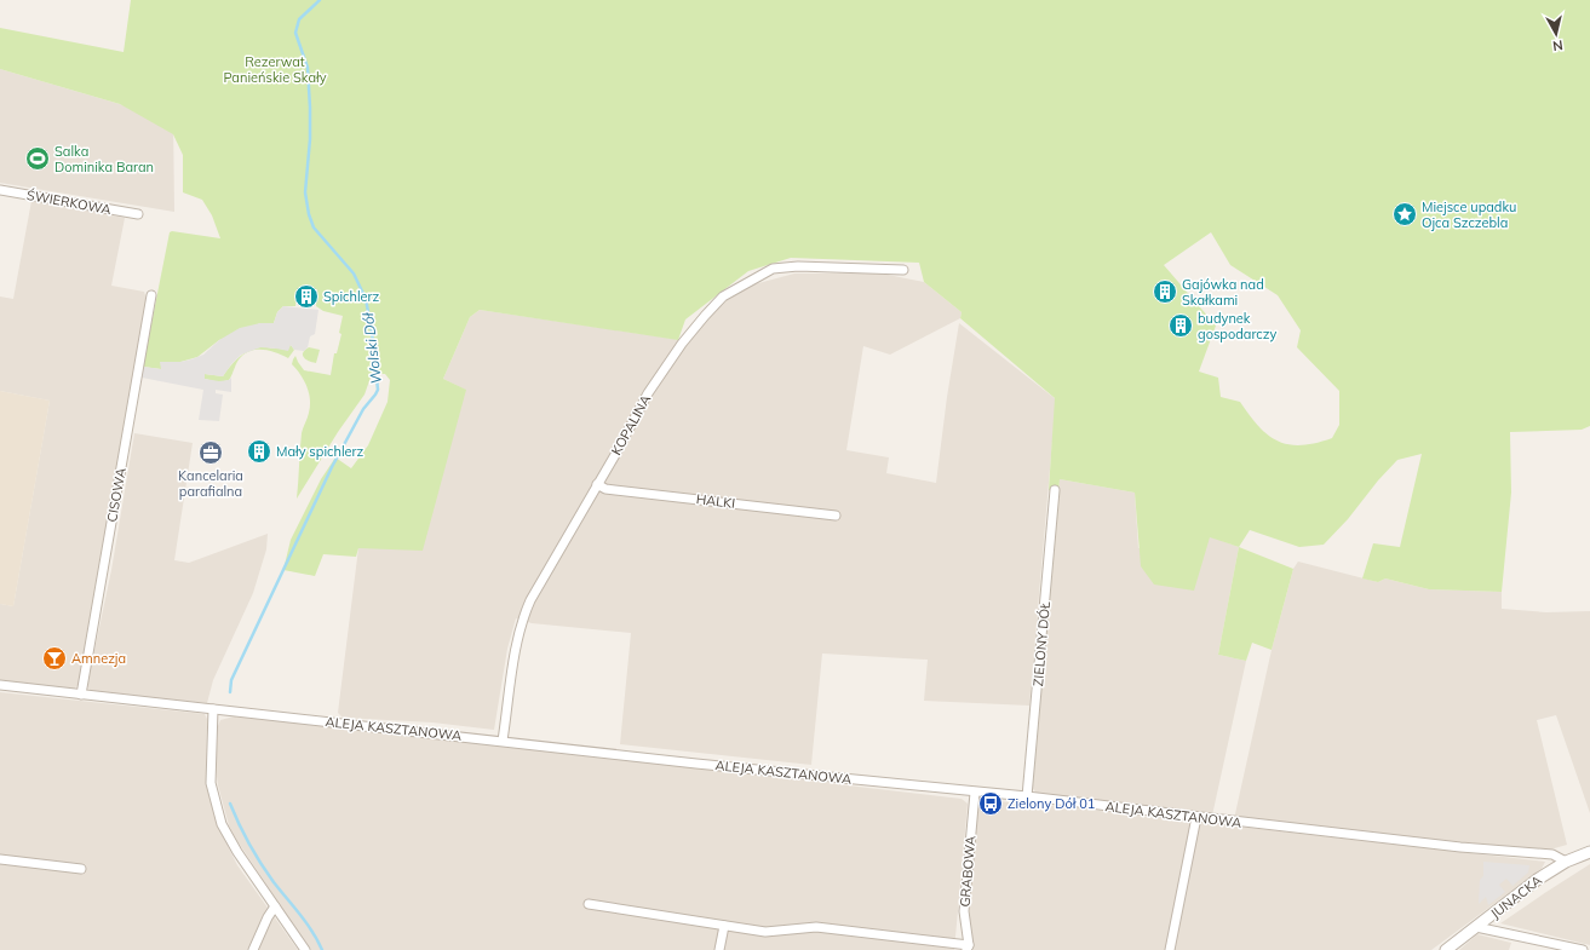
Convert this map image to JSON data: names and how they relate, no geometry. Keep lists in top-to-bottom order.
{
  "streets": {
    "street": [
      "ŚWIERKOWA",
      "KOPALINA",
      "CISOWA",
      "HALKI",
      "ZIELONY DÓŁ",
      "ALEJA KASZTANOWA",
      "GRABOWA",
      "JUNACKA"
    ]
  },
  "crossings": [
    ["KOPALINA", "HALKI"],
    ["KOPALINA", "ALEJA KASZTANOWA"],
    ["CISOWA", "ALEJA KASZTANOWA"],
    ["ZIELONY DÓŁ", "ALEJA KASZTANOWA"],
    ["ALEJA KASZTANOWA", "GRABOWA"],
    ["ALEJA KASZTANOWA", "JUNACKA"]
  ],
  "water": ["Wolski Dół"],
  "parks": ["Rezerwat Panieńskie Skały"],
  "places": {
    "sports": ["Salka Dominika Baran"],
    "place": ["Miejsce upadku Ojca Szczebla"],
    "building": [
      "Gajówka nad Skałkami",
      "Spichlerz",
      "budynek gospodarczy",
      "Mały spichlerz"
    ],
    "office": ["Kancelaria parafialna"],
    "bar": ["Amnezja"],
    "bus stop": ["Zielony Dół 01"]
  },
  "north": "bottom"
}
